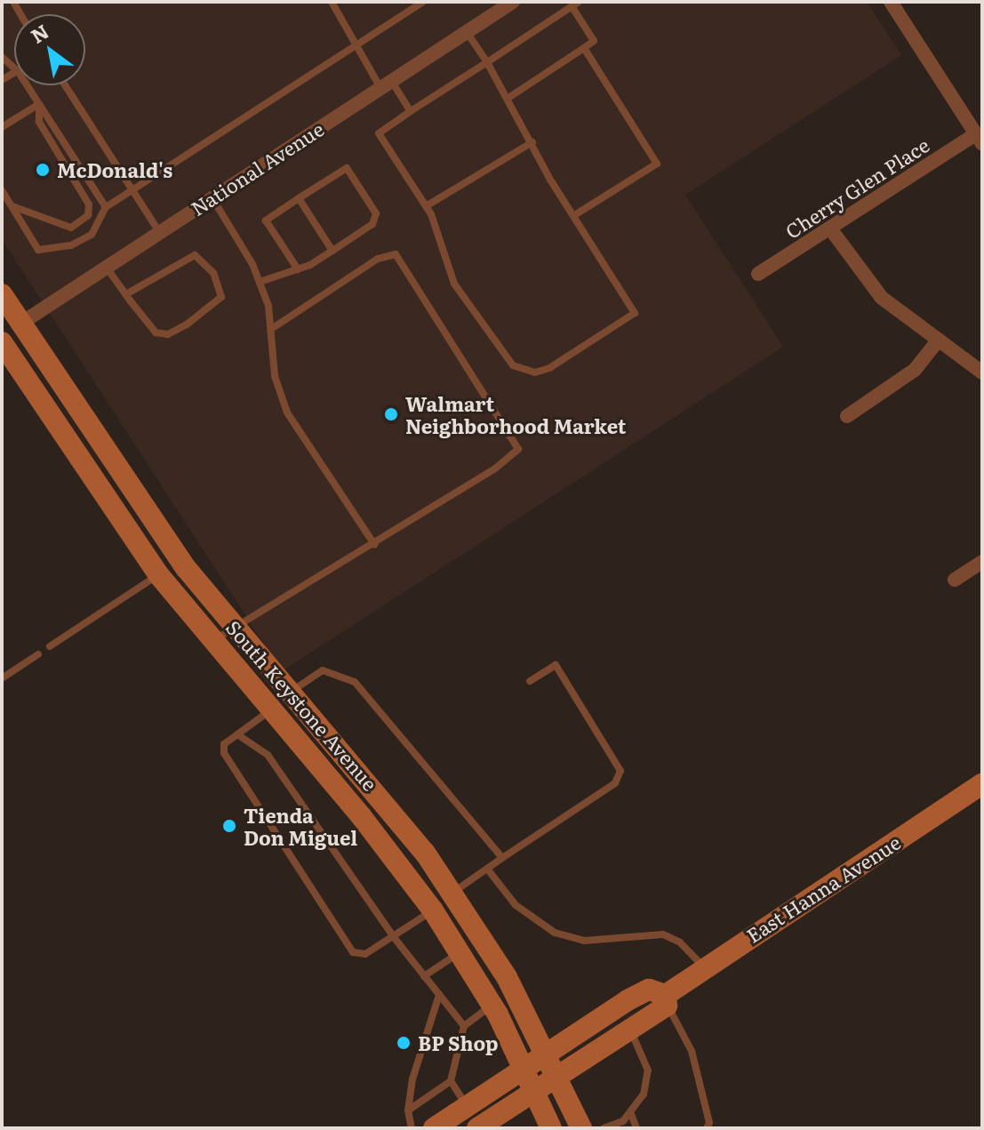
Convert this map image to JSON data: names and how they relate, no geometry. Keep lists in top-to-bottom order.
{
  "streets": {
    "main road": ["National Avenue", "South Keystone Avenue", "East Hanna Avenue"],
    "street": ["Cherry Glen Place"]
  },
  "crossings": [
    ["National Avenue", "South Keystone Avenue"],
    ["South Keystone Avenue", "East Hanna Avenue"]
  ],
  "places": [
    "McDonald's",
    "Walmart Neighborhood Market",
    "Tienda Don Miguel",
    "BP Shop"
  ],
  "north": "top left"
}
